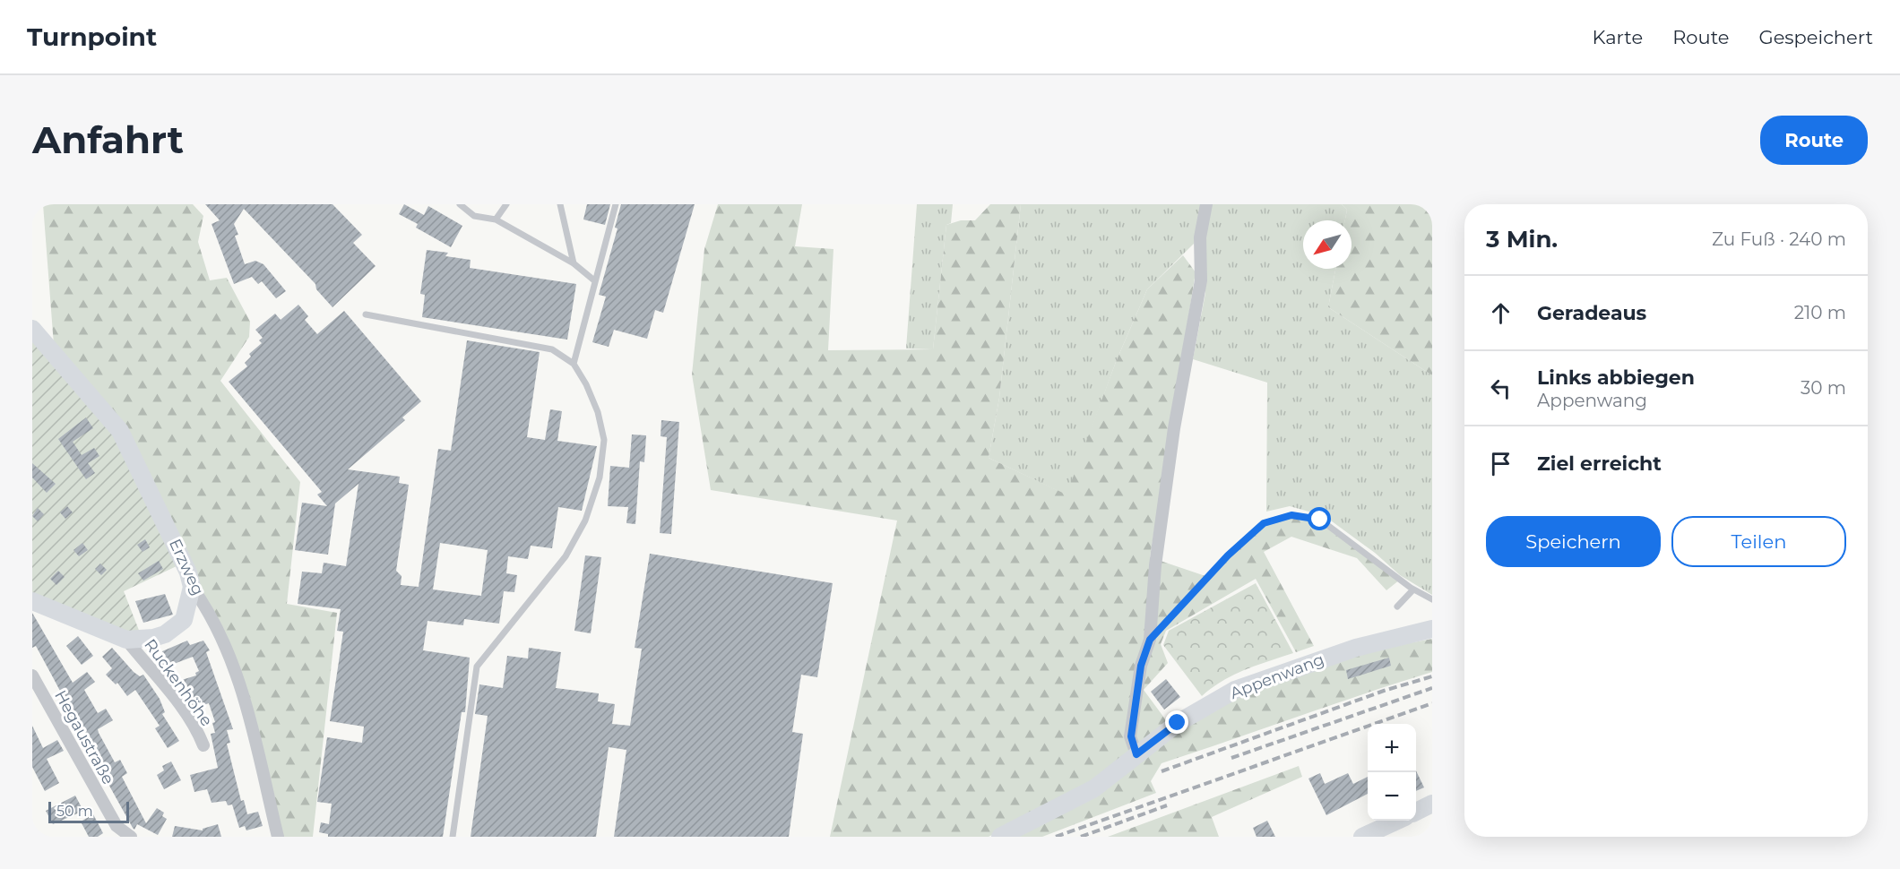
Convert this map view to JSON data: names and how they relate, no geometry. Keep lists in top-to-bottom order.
{
  "streets": {
    "street": [
      "Erzweg",
      "Appenwang",
      "Ruckenhöhe",
      "Hegaustraße"
    ]
  },
  "scale_bar": "50 m",
  "north": "bottom left",
  "page": {
    "header": "Turnpoint",
    "nav": ["Karte", "Route", "Gespeichert"],
    "buttons": [
      "Route",
      ["Speichern", "Teilen"]
    ],
    "title": "Anfahrt",
    "heading": ["3 Min.", "Zu Fuß · 240 m"],
    "list": [
      ["Geradeaus", "210 m"],
      ["Links abbiegen", "Appenwang", "30 m"],
      "Ziel erreicht"
    ],
    "map_buttons": ["+", "−"],
    "scale": "50 m"
  }
}
